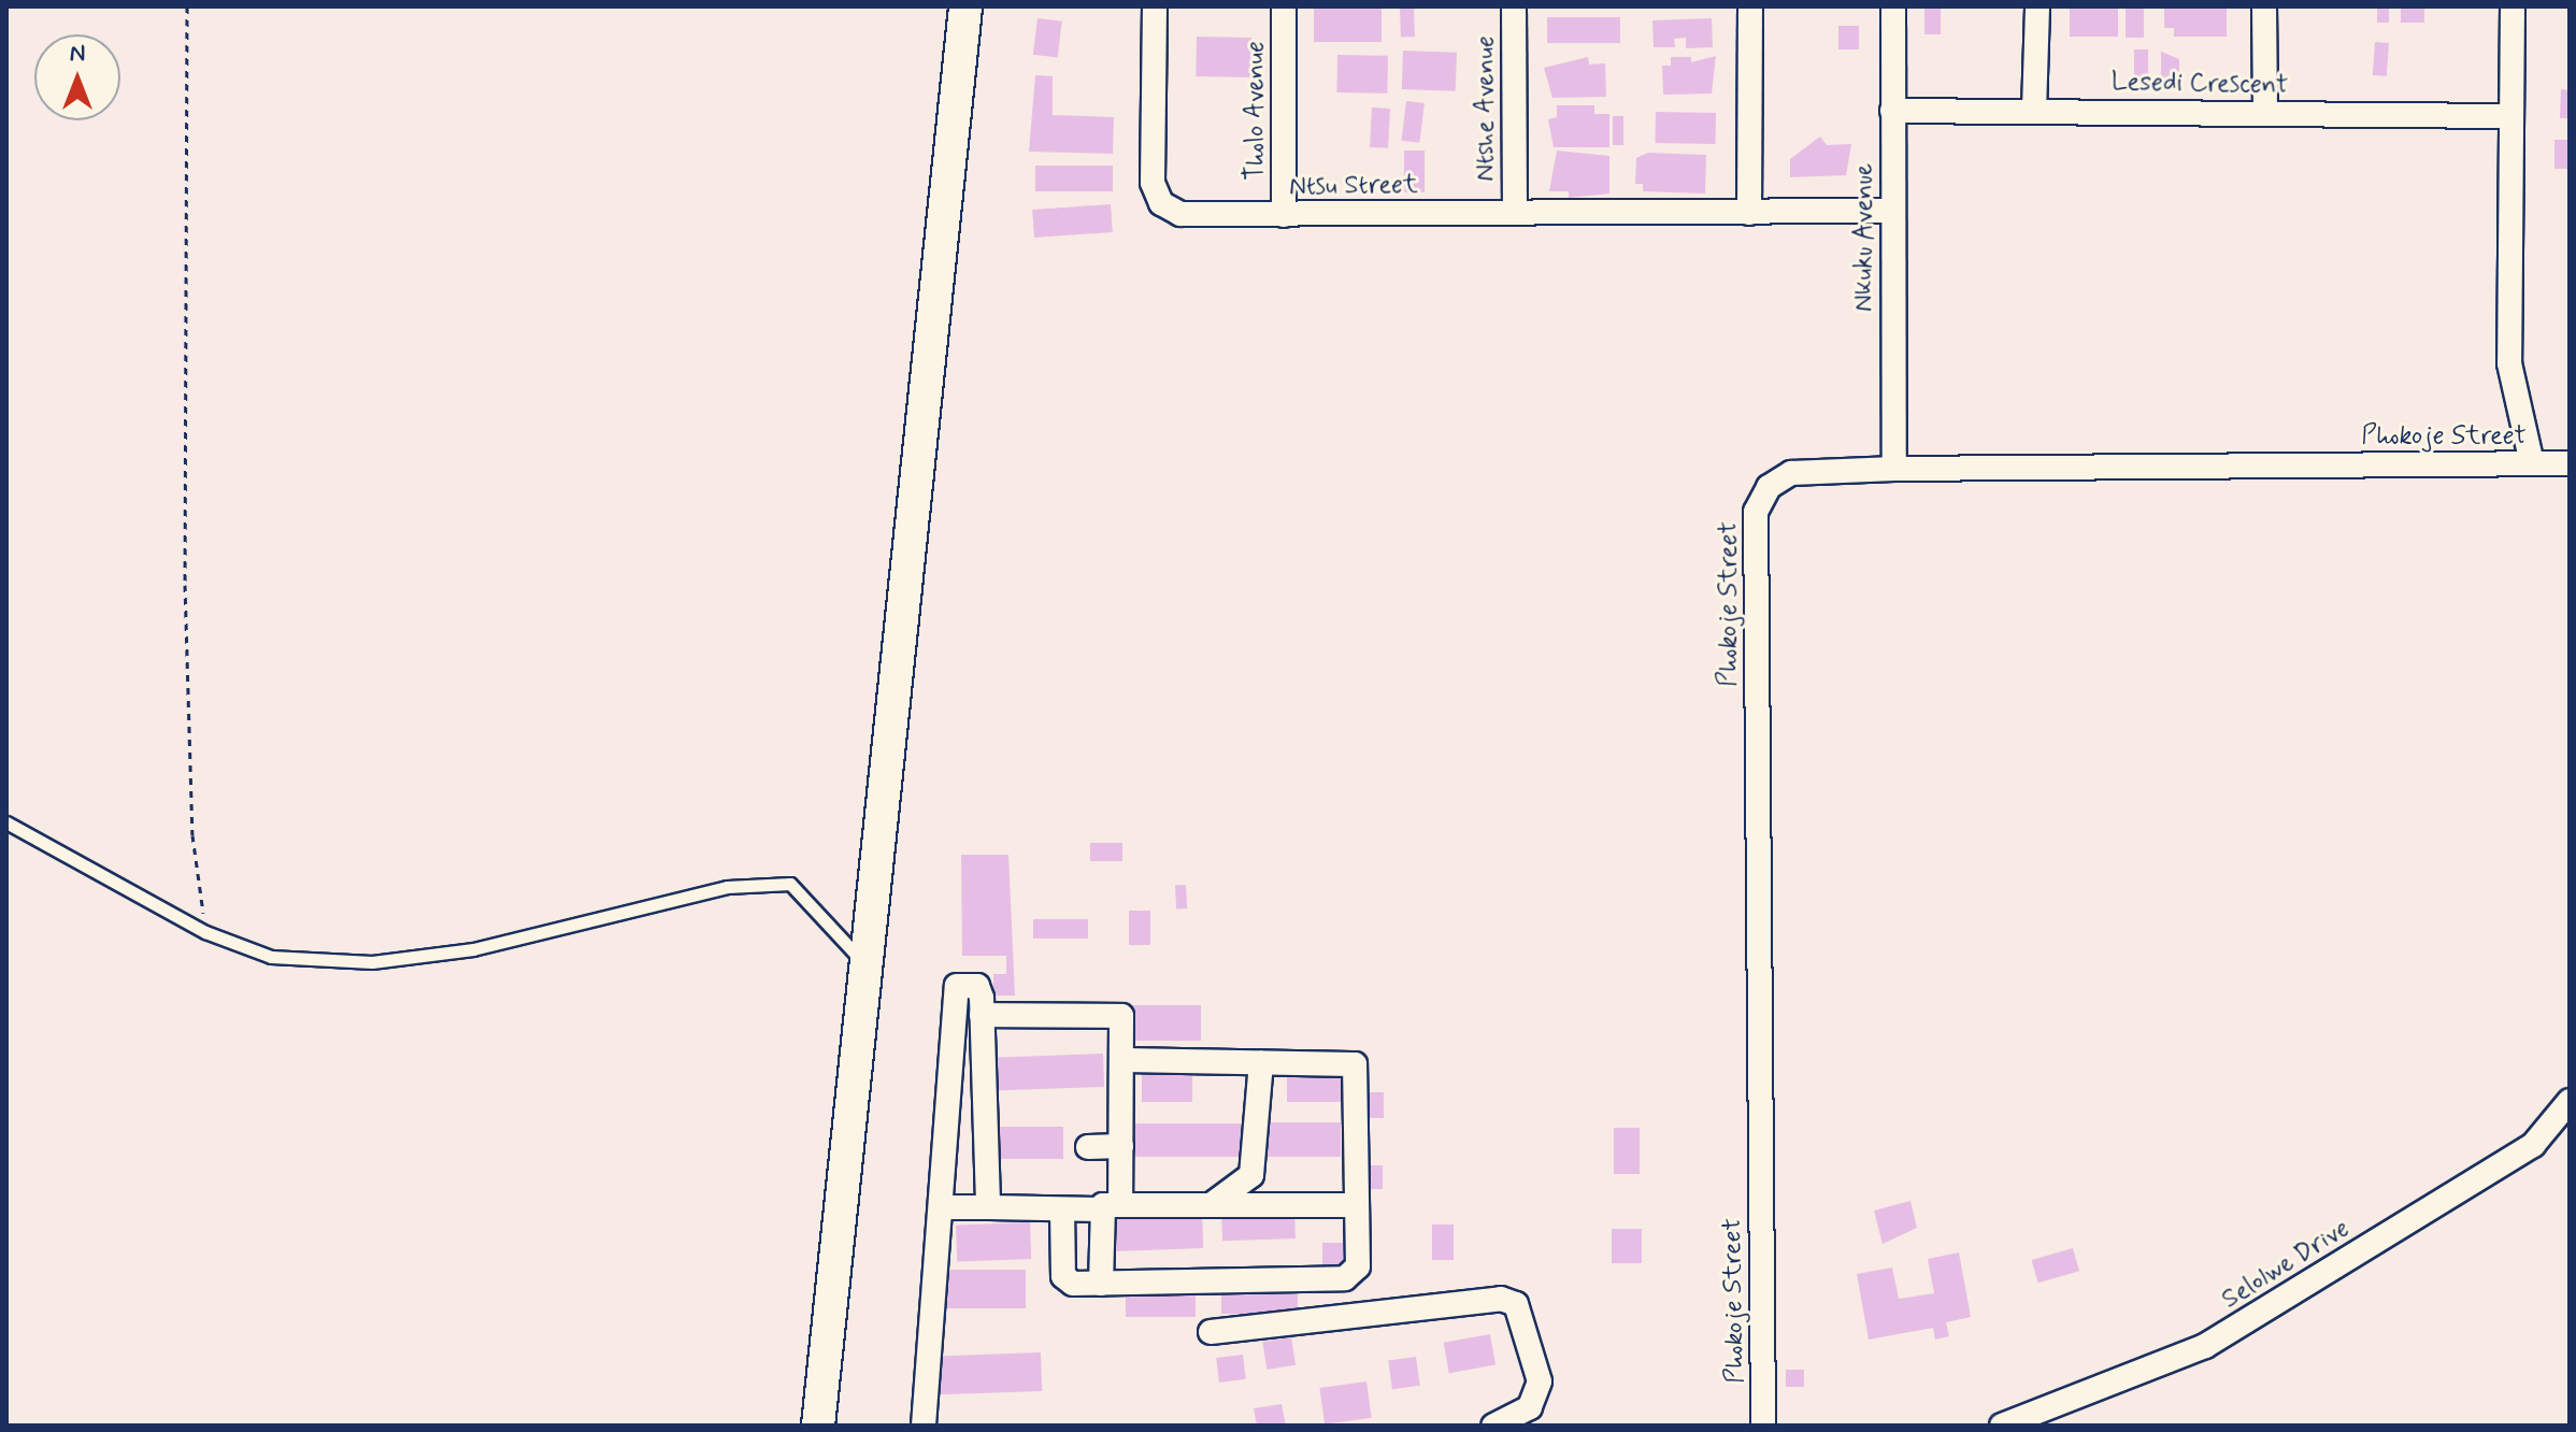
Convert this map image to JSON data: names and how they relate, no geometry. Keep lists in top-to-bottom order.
{
  "streets": {
    "street": [
      "Lesedi Crescent",
      "Ntshe Avenue",
      "Tholo Avenue",
      "Ntsu Street",
      "Nkuku Avenue",
      "Phokoje Street",
      "Selolwe Drive"
    ]
  },
  "crossings": [
    ["Lesedi Crescent", "Nkuku Avenue"],
    ["Ntshe Avenue", "Ntsu Street"],
    ["Tholo Avenue", "Ntsu Street"],
    ["Ntsu Street", "Nkuku Avenue"],
    ["Nkuku Avenue", "Phokoje Street"]
  ],
  "north": "top"
}
